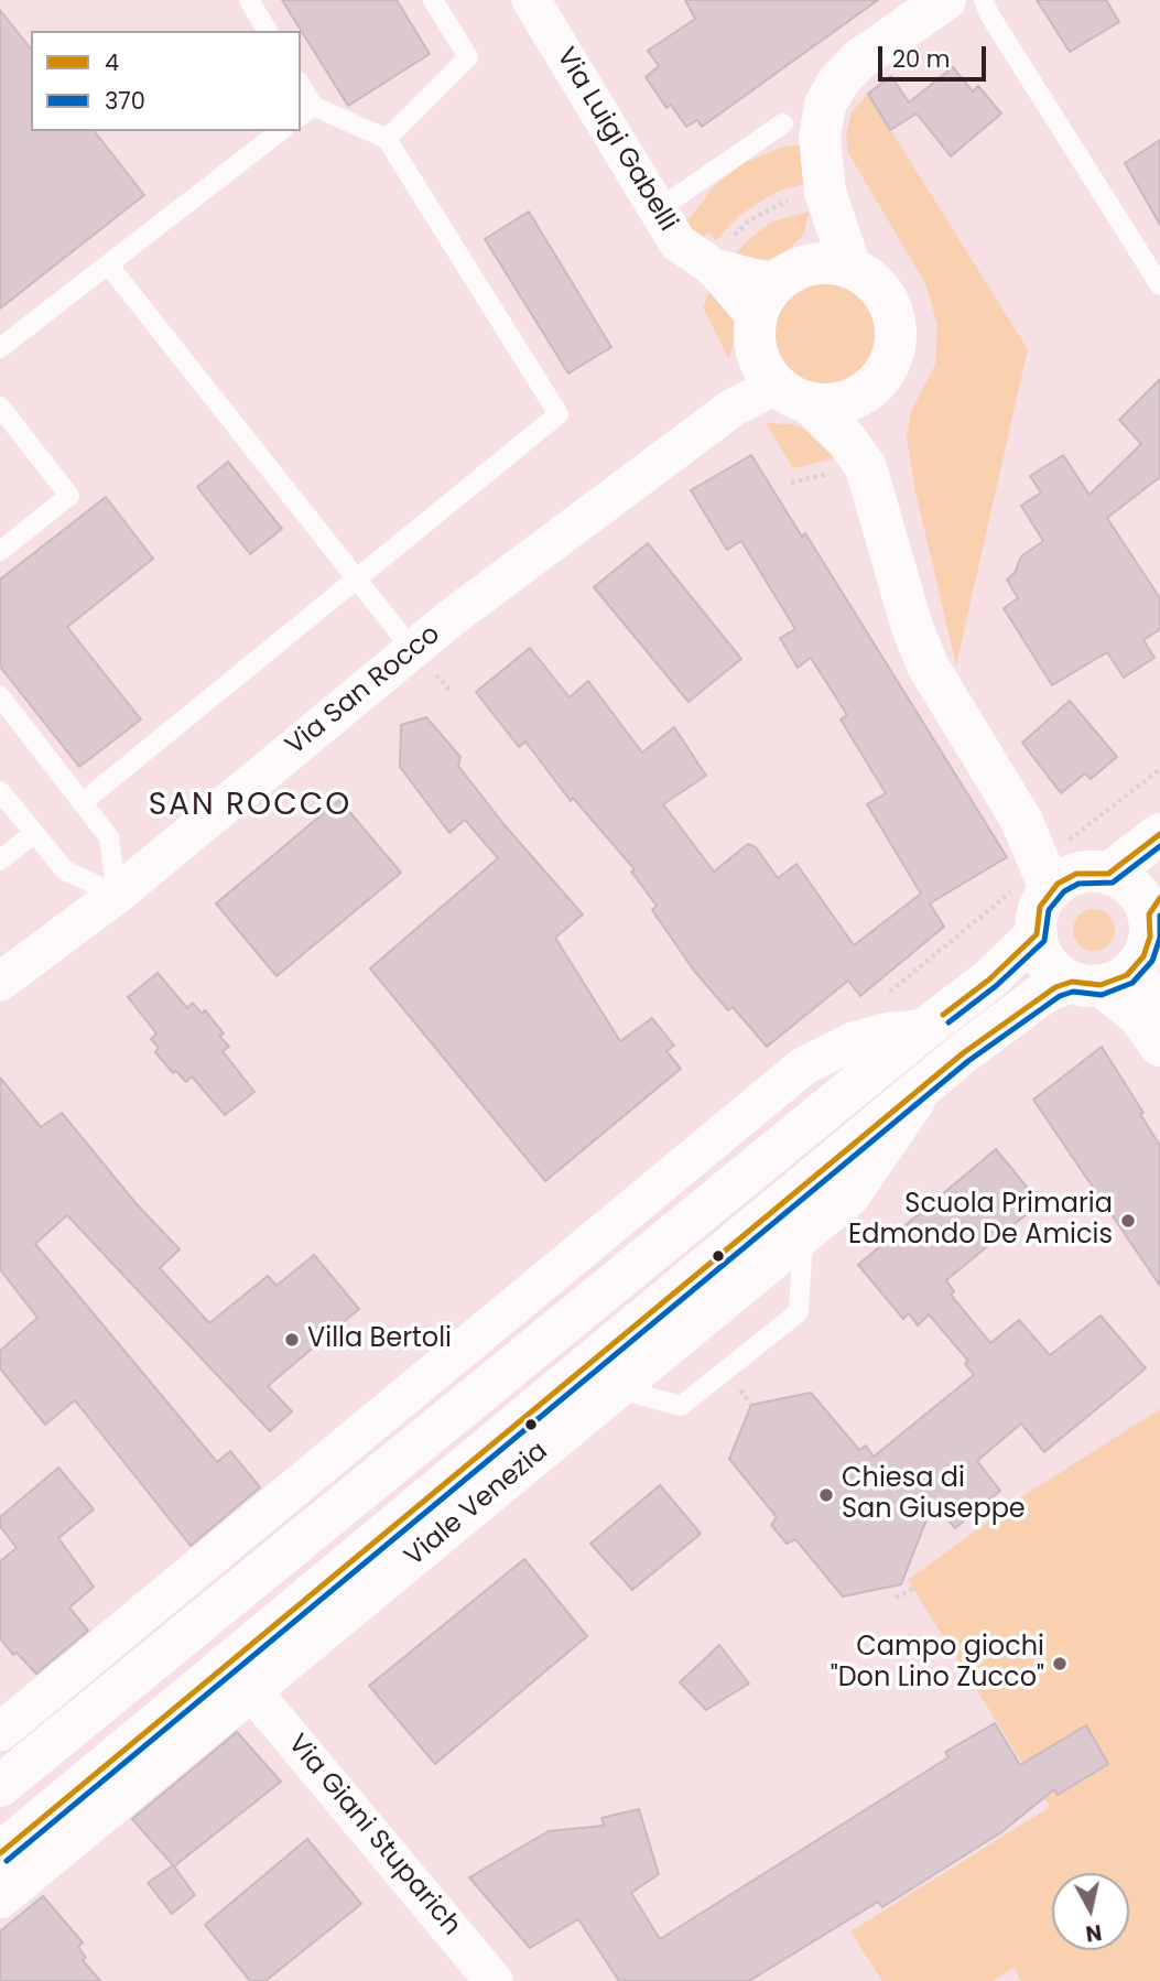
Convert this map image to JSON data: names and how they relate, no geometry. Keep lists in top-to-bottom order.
{
  "streets": {
    "main road": ["Viale Venezia"],
    "street": ["Via Luigi Gabelli", "Via San Rocco", "Via Giani Stuparich"]
  },
  "crossings": [
    ["Via Luigi Gabelli", "Via San Rocco"],
    ["Viale Venezia", "Via Giani Stuparich"]
  ],
  "districts": ["SAN ROCCO"],
  "places": [
    "Scuola Primaria Edmondo De Amicis",
    "Villa Bertoli",
    "Chiesa di San Giuseppe",
    "Campo giochi \"Don Lino Zucco\""
  ],
  "lines": ["transit line 4", "transit line 370"],
  "legend": ["4", "370"],
  "scale_bar": "20 m",
  "north": "bottom"
}
